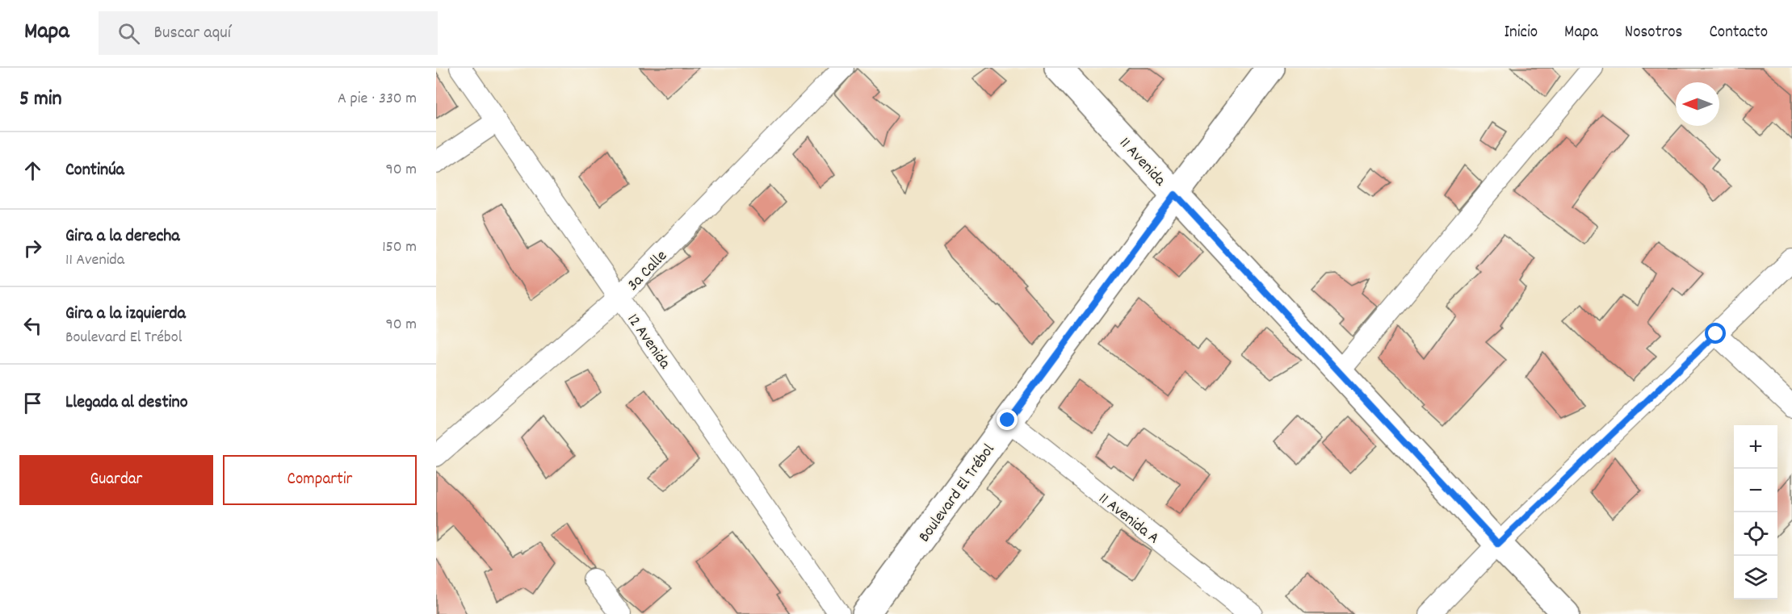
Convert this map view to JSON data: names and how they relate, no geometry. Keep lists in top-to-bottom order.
{
  "streets": {
    "street": [
      "11 Avenida",
      "3a Calle",
      "12 Avenida",
      "Boulevard El Trébol",
      "11 Avenida A"
    ]
  },
  "crossings": [
    ["11 Avenida", "Boulevard El Trébol"],
    ["3a Calle", "12 Avenida"],
    ["Boulevard El Trébol", "11 Avenida A"]
  ],
  "north": "left",
  "page": {
    "header": "Mapa",
    "search": "Buscar aquí",
    "nav": [
      "Inicio",
      "Mapa",
      "Nosotros",
      "Contacto"
    ],
    "heading": ["5 min", "A pie · 330 m"],
    "list": [
      ["Continúa", "90 m"],
      ["Gira a la derecha", "11 Avenida", "150 m"],
      ["Gira a la izquierda", "Boulevard El Trébol", "90 m"],
      "Llegada al destino"
    ],
    "map_buttons": ["+", "−"],
    "buttons": ["Guardar", "Compartir"]
  }
}
